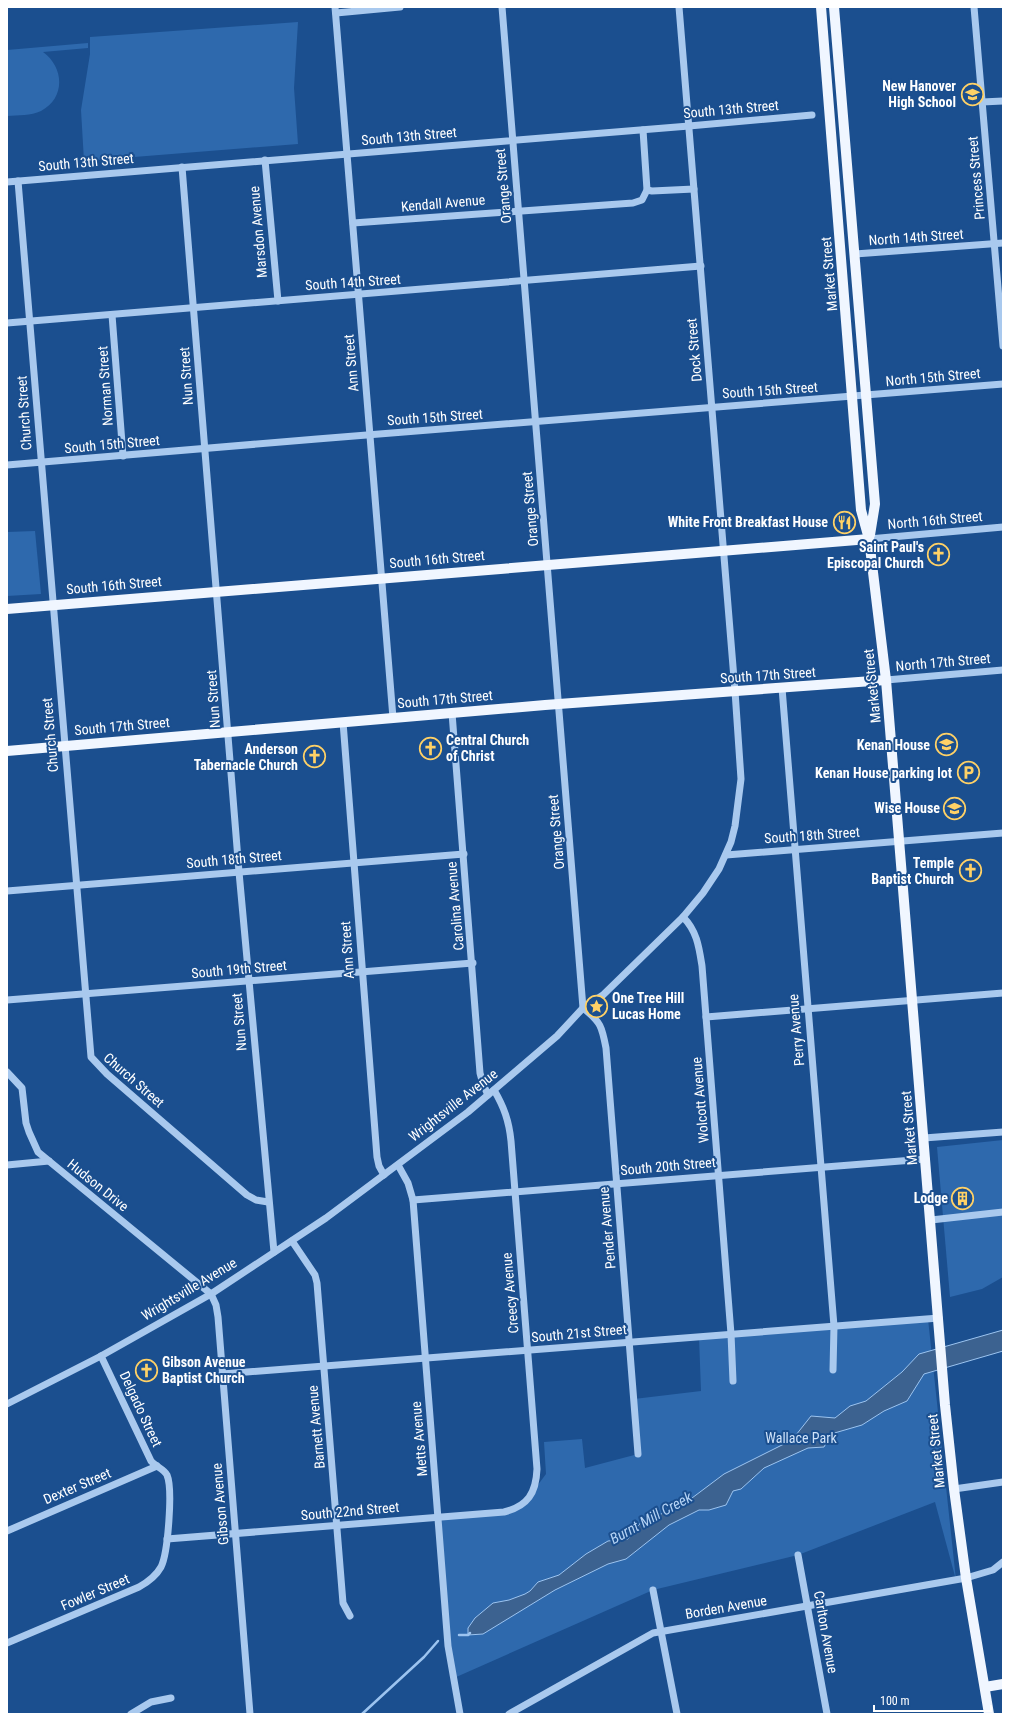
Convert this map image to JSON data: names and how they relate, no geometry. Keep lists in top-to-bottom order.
{
  "streets": {
    "main road": ["Market Street", "South 16th Street", "South 17th Street"],
    "street": [
      "South 13th Street",
      "Princess Street",
      "Orange Street",
      "Kendall Avenue",
      "Marsdon Avenue",
      "North 14th Street",
      "South 14th Street",
      "Dock Street",
      "Ann Street",
      "Nun Street",
      "North 15th Street",
      "Norman Street",
      "South 15th Street",
      "Church Street",
      "North 16th Street",
      "North 17th Street",
      "South 18th Street",
      "Carolina Avenue",
      "South 19th Street",
      "Perry Avenue",
      "Wolcott Avenue",
      "Wrightsville Avenue",
      "South 20th Street",
      "Hudson Drive",
      "Pender Avenue",
      "Creecy Avenue",
      "South 21st Street",
      "Delgado Street",
      "Barnett Avenue",
      "Metts Avenue",
      "Dexter Street",
      "Gibson Avenue",
      "South 22nd Street",
      "Fowler Street",
      "Borden Avenue",
      "Carlton Avenue"
    ]
  },
  "crossings": [
    ["South 13th Street", "Orange Street"],
    ["South 13th Street", "Marsdon Avenue"],
    ["South 13th Street", "Dock Street"],
    ["South 13th Street", "Ann Street"],
    ["South 13th Street", "Nun Street"],
    ["South 13th Street", "Church Street"],
    ["Princess Street", "North 14th Street"],
    ["Orange Street", "Kendall Avenue"],
    ["Orange Street", "South 14th Street"],
    ["Orange Street", "South 15th Street"],
    ["Orange Street", "South 16th Street"],
    ["Orange Street", "South 17th Street"],
    ["Orange Street", "Wrightsville Avenue"],
    ["Orange Street", "Pender Avenue"],
    ["Kendall Avenue", "Ann Street"],
    ["Marsdon Avenue", "South 14th Street"],
    ["North 14th Street", "Market Street"],
    ["Market Street", "North 15th Street"],
    ["Market Street", "South 15th Street"],
    ["Market Street", "North 16th Street"],
    ["Market Street", "South 16th Street"],
    ["Market Street", "North 17th Street"],
    ["Market Street", "South 17th Street"],
    ["Market Street", "South 18th Street"],
    ["Market Street", "South 20th Street"],
    ["Market Street", "South 21st Street"],
    ["Market Street", "Borden Avenue"],
    ["South 14th Street", "Dock Street"],
    ["South 14th Street", "Ann Street"],
    ["South 14th Street", "Nun Street"],
    ["South 14th Street", "Norman Street"],
    ["South 14th Street", "Church Street"],
    ["Dock Street", "South 15th Street"],
    ["Dock Street", "South 16th Street"],
    ["Dock Street", "South 17th Street"],
    ["Dock Street", "Wrightsville Avenue"],
    ["Ann Street", "South 15th Street"],
    ["Ann Street", "South 16th Street"],
    ["Ann Street", "South 17th Street"],
    ["Ann Street", "South 18th Street"],
    ["Ann Street", "South 19th Street"],
    ["Ann Street", "Wrightsville Avenue"],
    ["Nun Street", "South 15th Street"],
    ["Nun Street", "Church Street"],
    ["Nun Street", "South 16th Street"],
    ["Nun Street", "South 17th Street"],
    ["Nun Street", "South 18th Street"],
    ["Nun Street", "South 19th Street"],
    ["Nun Street", "Wrightsville Avenue"],
    ["North 15th Street", "South 15th Street"],
    ["Norman Street", "South 15th Street"],
    ["South 15th Street", "Church Street"],
    ["Church Street", "South 16th Street"],
    ["Church Street", "South 17th Street"],
    ["Church Street", "South 18th Street"],
    ["Church Street", "South 19th Street"],
    ["North 16th Street", "South 16th Street"],
    ["North 17th Street", "South 17th Street"],
    ["South 17th Street", "Carolina Avenue"],
    ["South 17th Street", "Perry Avenue"],
    ["South 17th Street", "Wrightsville Avenue"],
    ["South 18th Street", "Carolina Avenue"],
    ["South 18th Street", "Perry Avenue"],
    ["South 18th Street", "Wrightsville Avenue"],
    ["Carolina Avenue", "South 19th Street"],
    ["Carolina Avenue", "Wrightsville Avenue"],
    ["Perry Avenue", "South 20th Street"],
    ["Perry Avenue", "South 21st Street"],
    ["Wolcott Avenue", "Wrightsville Avenue"],
    ["Wolcott Avenue", "South 20th Street"],
    ["Wolcott Avenue", "South 21st Street"],
    ["Wrightsville Avenue", "Hudson Drive"],
    ["Wrightsville Avenue", "Pender Avenue"],
    ["Wrightsville Avenue", "Creecy Avenue"],
    ["Wrightsville Avenue", "Delgado Street"],
    ["Wrightsville Avenue", "Barnett Avenue"],
    ["Wrightsville Avenue", "Metts Avenue"],
    ["Wrightsville Avenue", "Gibson Avenue"],
    ["South 20th Street", "Pender Avenue"],
    ["South 20th Street", "Creecy Avenue"],
    ["South 20th Street", "Metts Avenue"],
    ["Hudson Drive", "Gibson Avenue"],
    ["Pender Avenue", "South 21st Street"],
    ["Creecy Avenue", "South 21st Street"],
    ["Creecy Avenue", "South 22nd Street"],
    ["South 21st Street", "Barnett Avenue"],
    ["South 21st Street", "Metts Avenue"],
    ["South 21st Street", "Gibson Avenue"],
    ["Delgado Street", "Dexter Street"],
    ["Delgado Street", "South 22nd Street"],
    ["Delgado Street", "Fowler Street"],
    ["Barnett Avenue", "South 22nd Street"],
    ["Metts Avenue", "South 22nd Street"],
    ["Gibson Avenue", "South 22nd Street"],
    ["South 22nd Street", "Fowler Street"],
    ["Borden Avenue", "Carlton Avenue"]
  ],
  "water": ["Burnt Mill Creek"],
  "parks": ["Wallace Park"],
  "places": {
    "school or university": ["New Hanover High School", "Kenan House", "Wise House"],
    "restaurant": ["White Front Breakfast House"],
    "church": [
      "Saint Paul's Episcopal Church",
      "Central Church of Christ",
      "Anderson Tabernacle Church",
      "Temple Baptist Church",
      "Gibson Avenue Baptist Church"
    ],
    "parking": ["Kenan House parking lot"],
    "place": ["One Tree Hill Lucas Home"],
    "building": ["Lodge"]
  },
  "scale_bar": "100 m"
}
